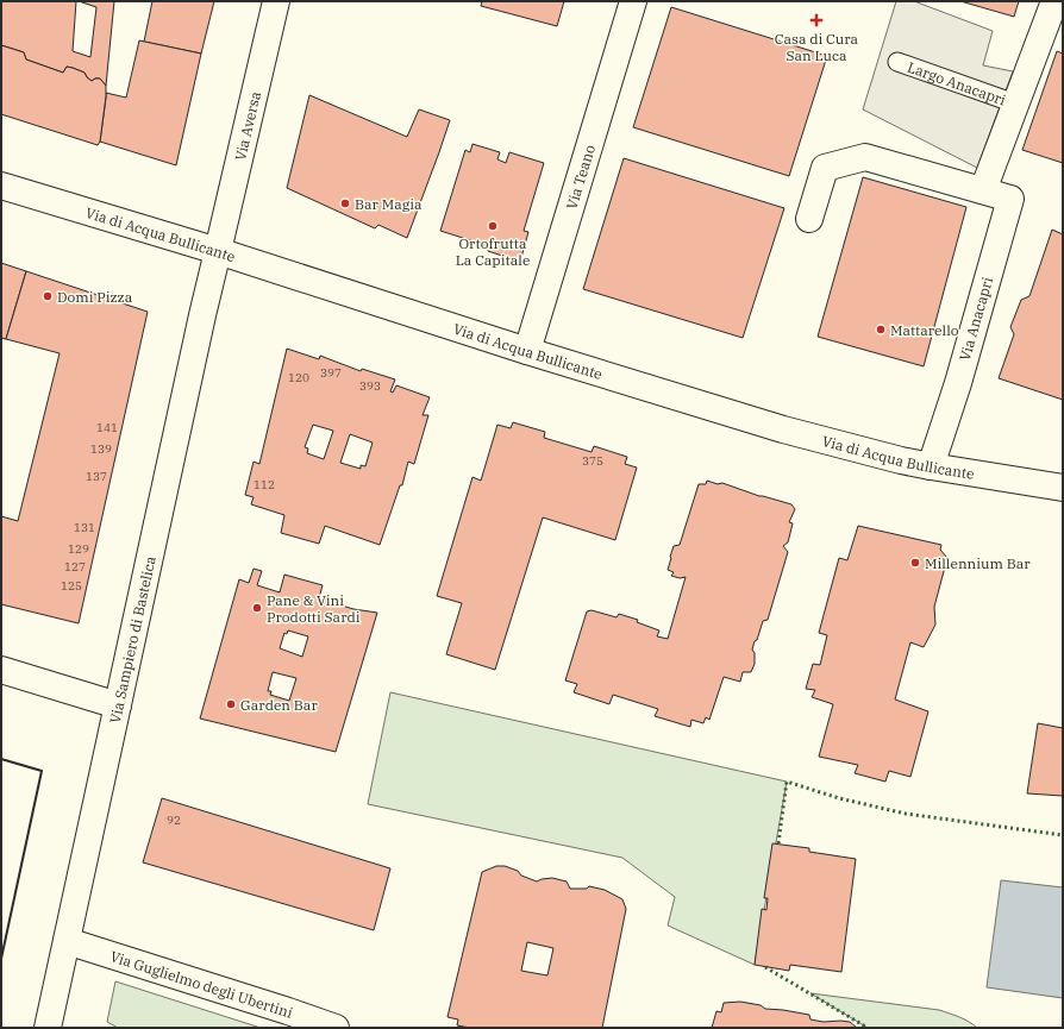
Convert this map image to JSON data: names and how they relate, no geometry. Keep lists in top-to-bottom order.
{
  "streets": {
    "street": [
      "Via Aversa",
      "Via Teano",
      "Via di Acqua Bullicante",
      "Via Anacapri",
      "Via Sampiero di Bastelica",
      "Via Guglielmo degli Ubertini"
    ],
    "lane": ["Largo Anacapri"]
  },
  "crossings": [
    ["Via Aversa", "Via di Acqua Bullicante"],
    ["Via Aversa", "Via Sampiero di Bastelica"],
    ["Via Teano", "Via di Acqua Bullicante"],
    ["Via di Acqua Bullicante", "Via Anacapri"],
    ["Via di Acqua Bullicante", "Via Sampiero di Bastelica"],
    ["Via Sampiero di Bastelica", "Via Guglielmo degli Ubertini"]
  ],
  "places": {
    "health": ["Casa di Cura San Luca"],
    "other": [
      "Bar Magia",
      "Ortofrutta La Capitale",
      "Domi Pizza",
      "Mattarello",
      "Millennium Bar",
      "Pane & Vini Prodotti Sardi",
      "Garden Bar"
    ]
  },
  "house_numbers": [
    "397",
    "120",
    "393",
    "141",
    "139",
    "375",
    "137",
    "112",
    "131",
    "129",
    "127",
    "125",
    "92"
  ]
}
